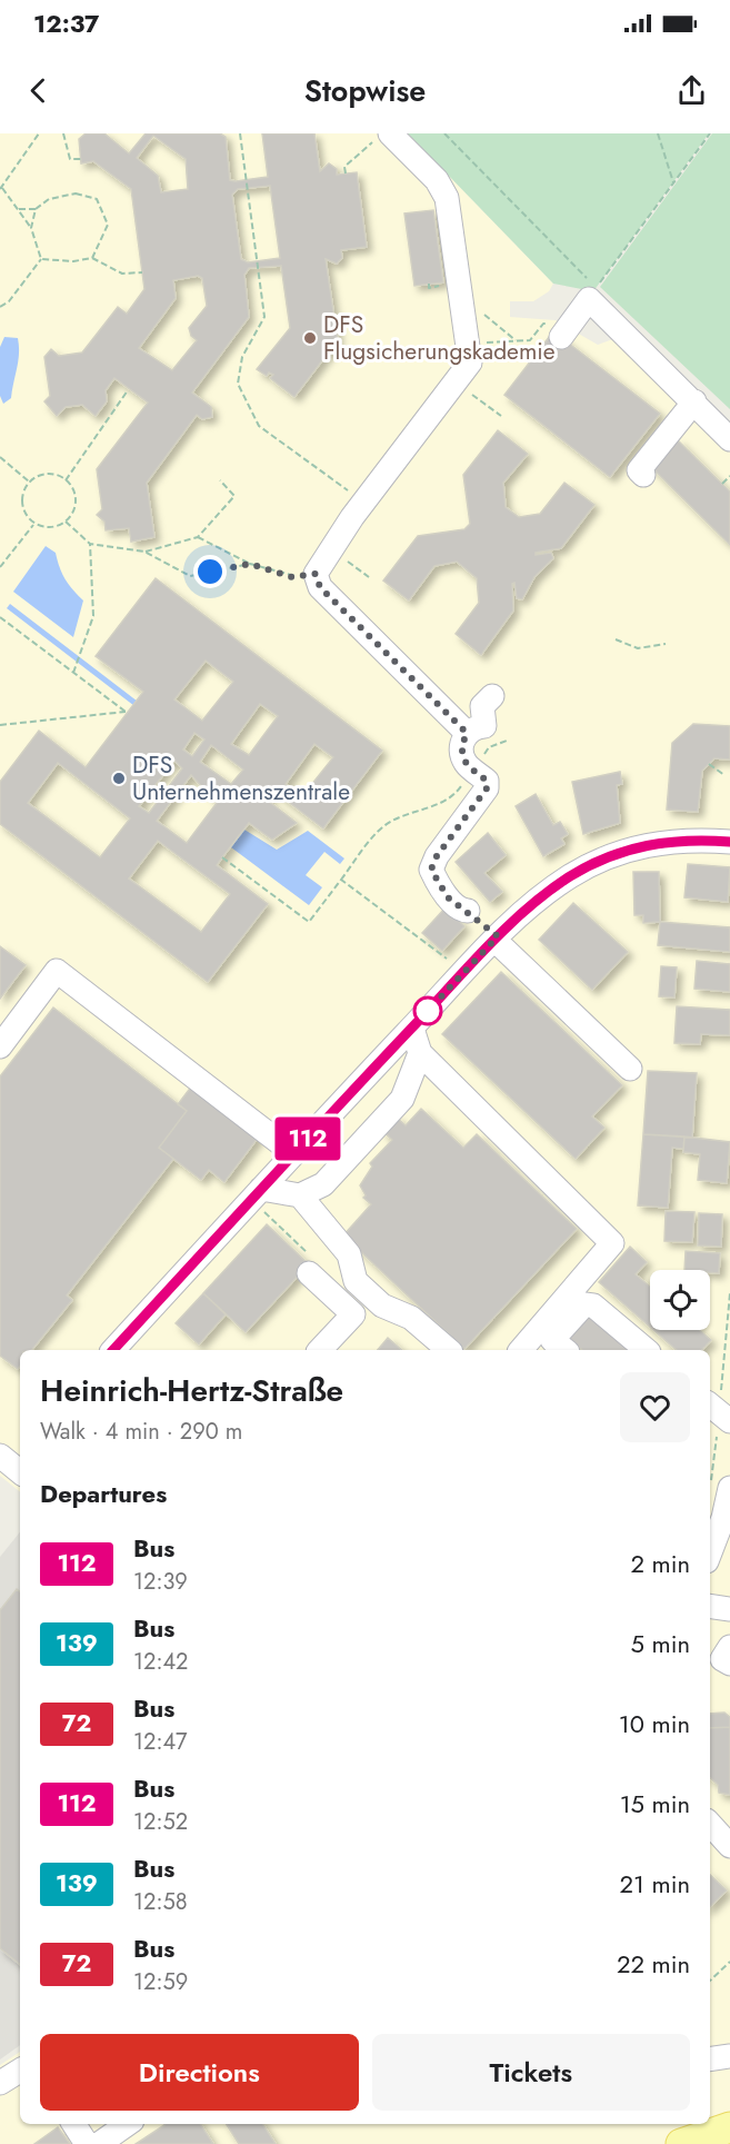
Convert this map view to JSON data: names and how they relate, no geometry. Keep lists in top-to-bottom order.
{
  "places": ["DFS Flugsicherungskademie", "DFS Unternehmenszentrale"],
  "lines": ["bus line 112"],
  "page": {
    "status": "12:37",
    "header": "Stopwise",
    "on_map": "112",
    "heading": [
      ["Heinrich-Hertz-Straße", "Walk · 4 min · 290 m"],
      "Departures"
    ],
    "list": [
      {
        "mark": "112",
        "name": "Bus",
        "note": "12:39",
        "value": "2 min"
      },
      {
        "mark": "139",
        "name": "Bus",
        "note": "12:42",
        "value": "5 min"
      },
      {
        "mark": "72",
        "name": "Bus",
        "note": "12:47",
        "value": "10 min"
      },
      {
        "mark": "112",
        "name": "Bus",
        "note": "12:52",
        "value": "15 min"
      },
      {
        "mark": "139",
        "name": "Bus",
        "note": "12:58",
        "value": "21 min"
      },
      {
        "mark": "72",
        "name": "Bus",
        "note": "12:59",
        "value": "22 min"
      }
    ],
    "buttons": ["Directions", "Tickets"]
  }
}
